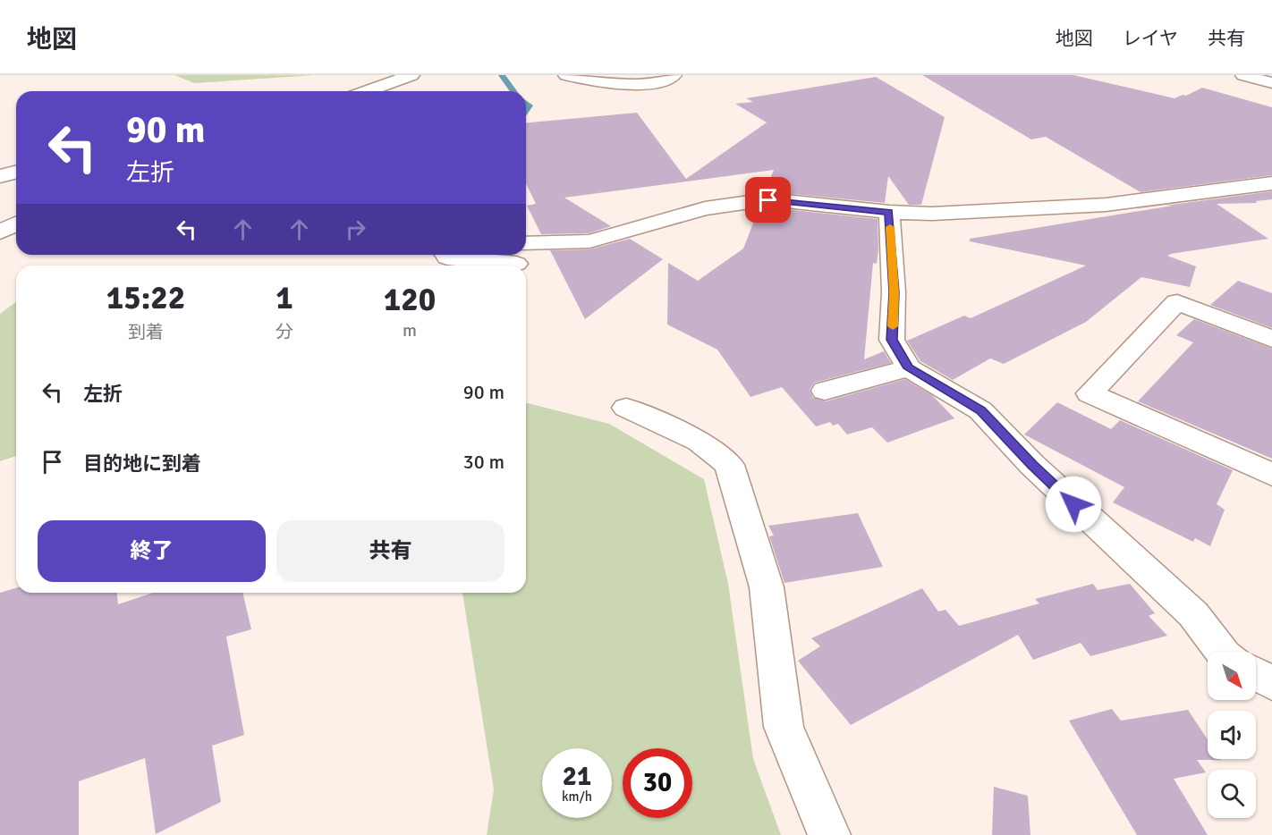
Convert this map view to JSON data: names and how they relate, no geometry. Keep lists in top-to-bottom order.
{
  "north": "bottom right",
  "page": {
    "header": "地図",
    "nav": ["地図", "レイヤ", "共有"],
    "turn": ["90 m", "左折"],
    "eta": [
      "15:22",
      "到着",
      "1",
      "分",
      "120",
      "m"
    ],
    "list": [
      {
        "name": "左折",
        "value": "90 m"
      },
      {
        "name": "目的地に到着",
        "value": "30 m"
      }
    ],
    "buttons": ["終了", "共有"],
    "speed": "21 km/h",
    "limit": "30"
  }
}
